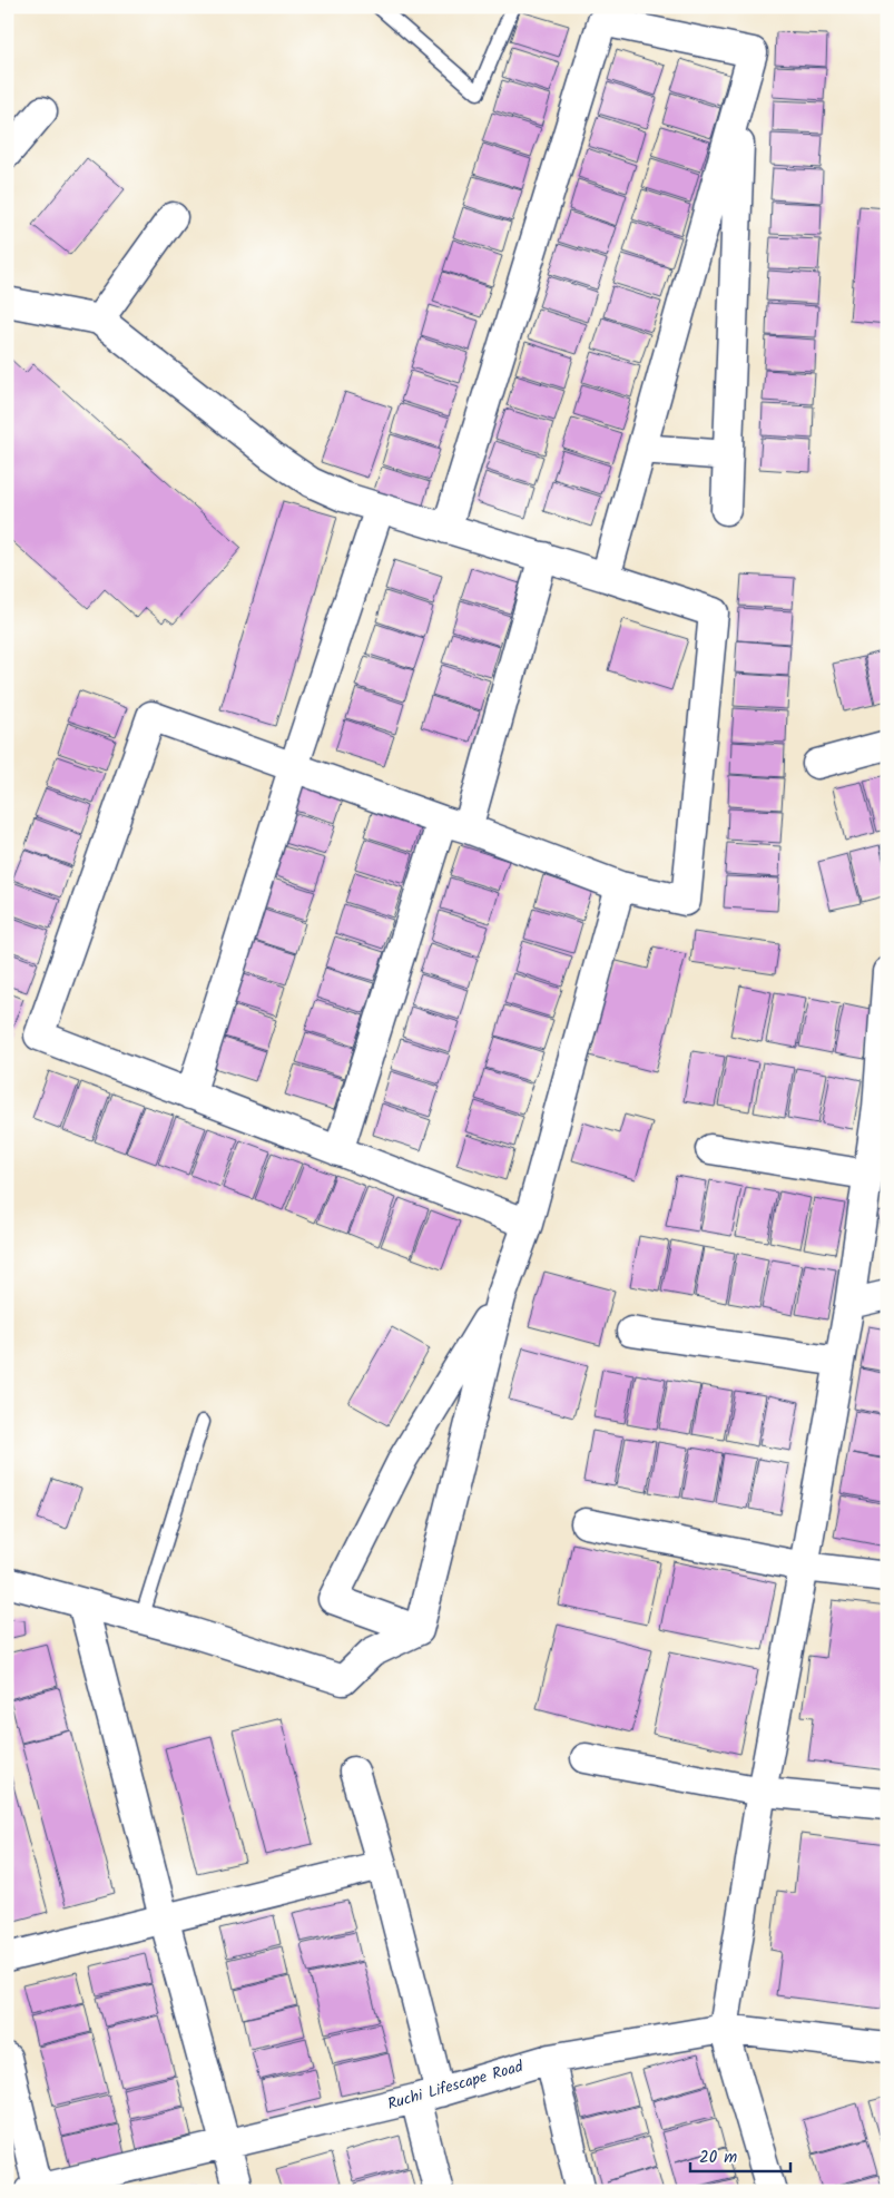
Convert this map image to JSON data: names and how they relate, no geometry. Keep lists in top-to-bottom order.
{
  "streets": {
    "street": ["Ruchi Lifescape Road"]
  },
  "scale_bar": "20 m"
}
